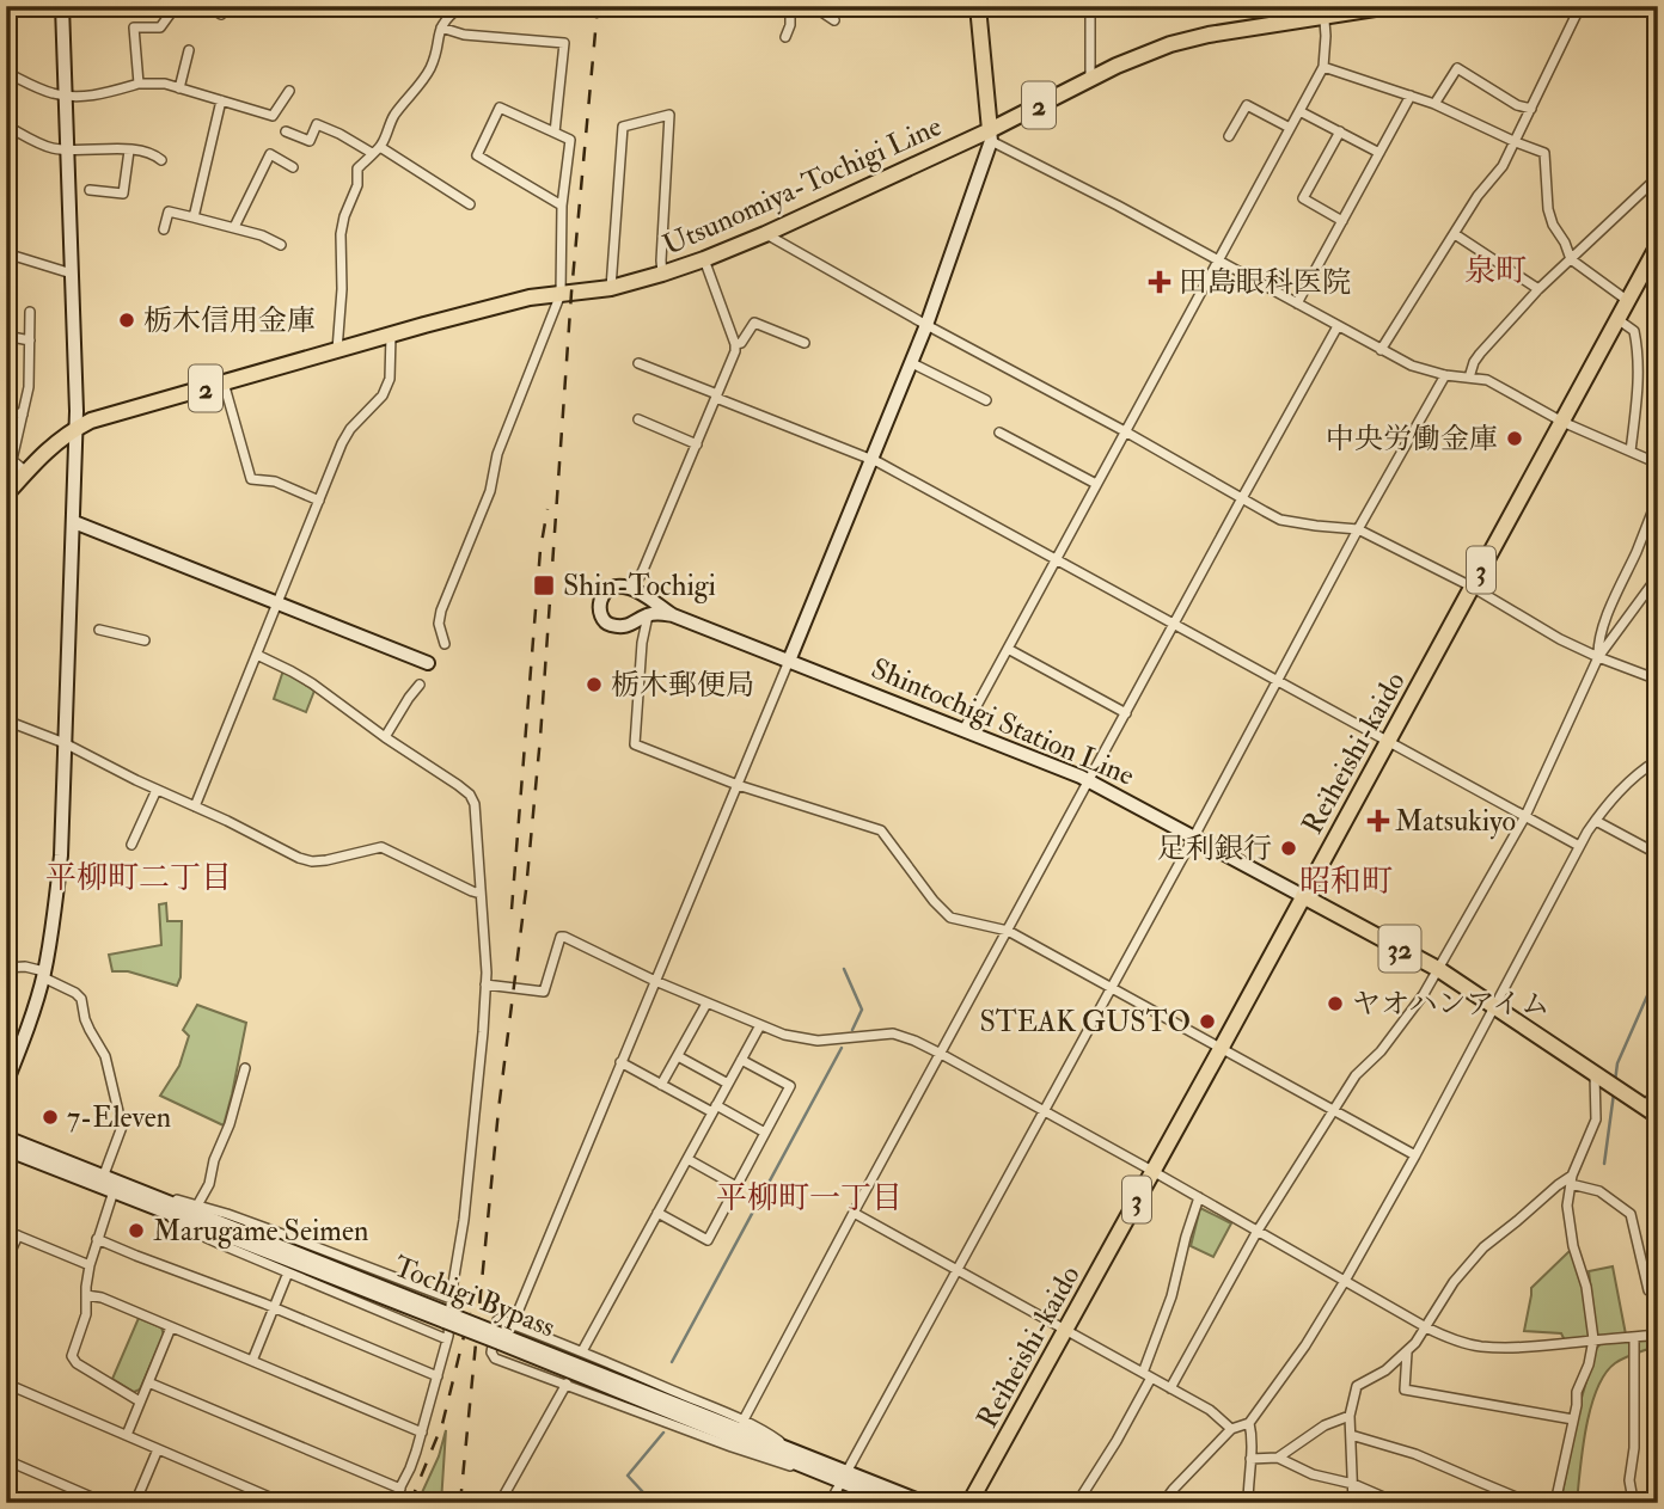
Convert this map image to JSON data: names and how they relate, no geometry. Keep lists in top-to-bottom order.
{
  "streets": {
    "main road": [
      "2",
      "Utsunomiya-Tochigi Line",
      "3",
      "Shintochigi Station Line",
      "Reiheishi-kaido",
      "32",
      "Tochigi Bypass"
    ]
  },
  "crossings": [
    ["Shintochigi Station Line", "Reiheishi-kaido"],
    ["Shintochigi Station Line", "32"],
    ["Reiheishi-kaido", "32"]
  ],
  "districts": [
    "泉町",
    "平柳町二丁目",
    "昭和町",
    "平柳町一丁目"
  ],
  "places": {
    "health": ["田島眼科医院", "Matsukiyo"],
    "other": [
      "栃木信用金庫",
      "中央労働金庫",
      "栃木郵便局",
      "足利銀行",
      "ヤオハンアイム",
      "STEAK GUSTO",
      "7-Eleven",
      "Marugame Seimen"
    ],
    "transit": ["Shin-Tochigi"]
  }
}
